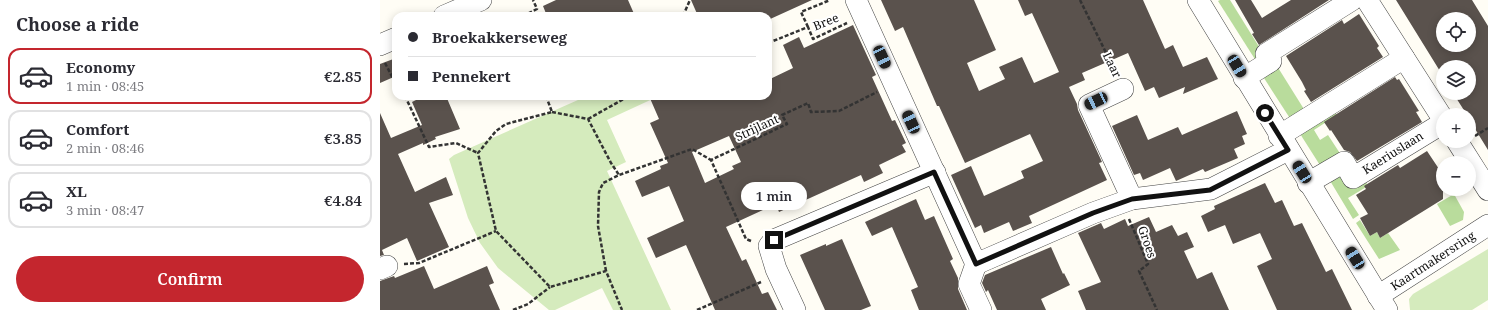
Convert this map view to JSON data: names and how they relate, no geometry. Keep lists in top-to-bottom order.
{
  "streets": {
    "street": ["Laar", "Kaeriuslaan", "Kaartmakersring"],
    "path": ["Bree", "Strijlant", "Groes"]
  },
  "crossings": [
    ["Laar", "Groes"]
  ],
  "page": {
    "heading": "Choose a ride",
    "map_buttons": ["+", "−"],
    "banner": ["Broekakkerseweg", "Pennekert"],
    "list": [
      {
        "name": "Economy",
        "note": "1 min · 08:45",
        "value": "€2.85"
      },
      {
        "name": "Comfort",
        "note": "2 min · 08:46",
        "value": "€3.85"
      },
      {
        "name": "XL",
        "note": "3 min · 08:47",
        "value": "€4.84"
      }
    ],
    "bubble": "1 min",
    "buttons": "Confirm"
  }
}
